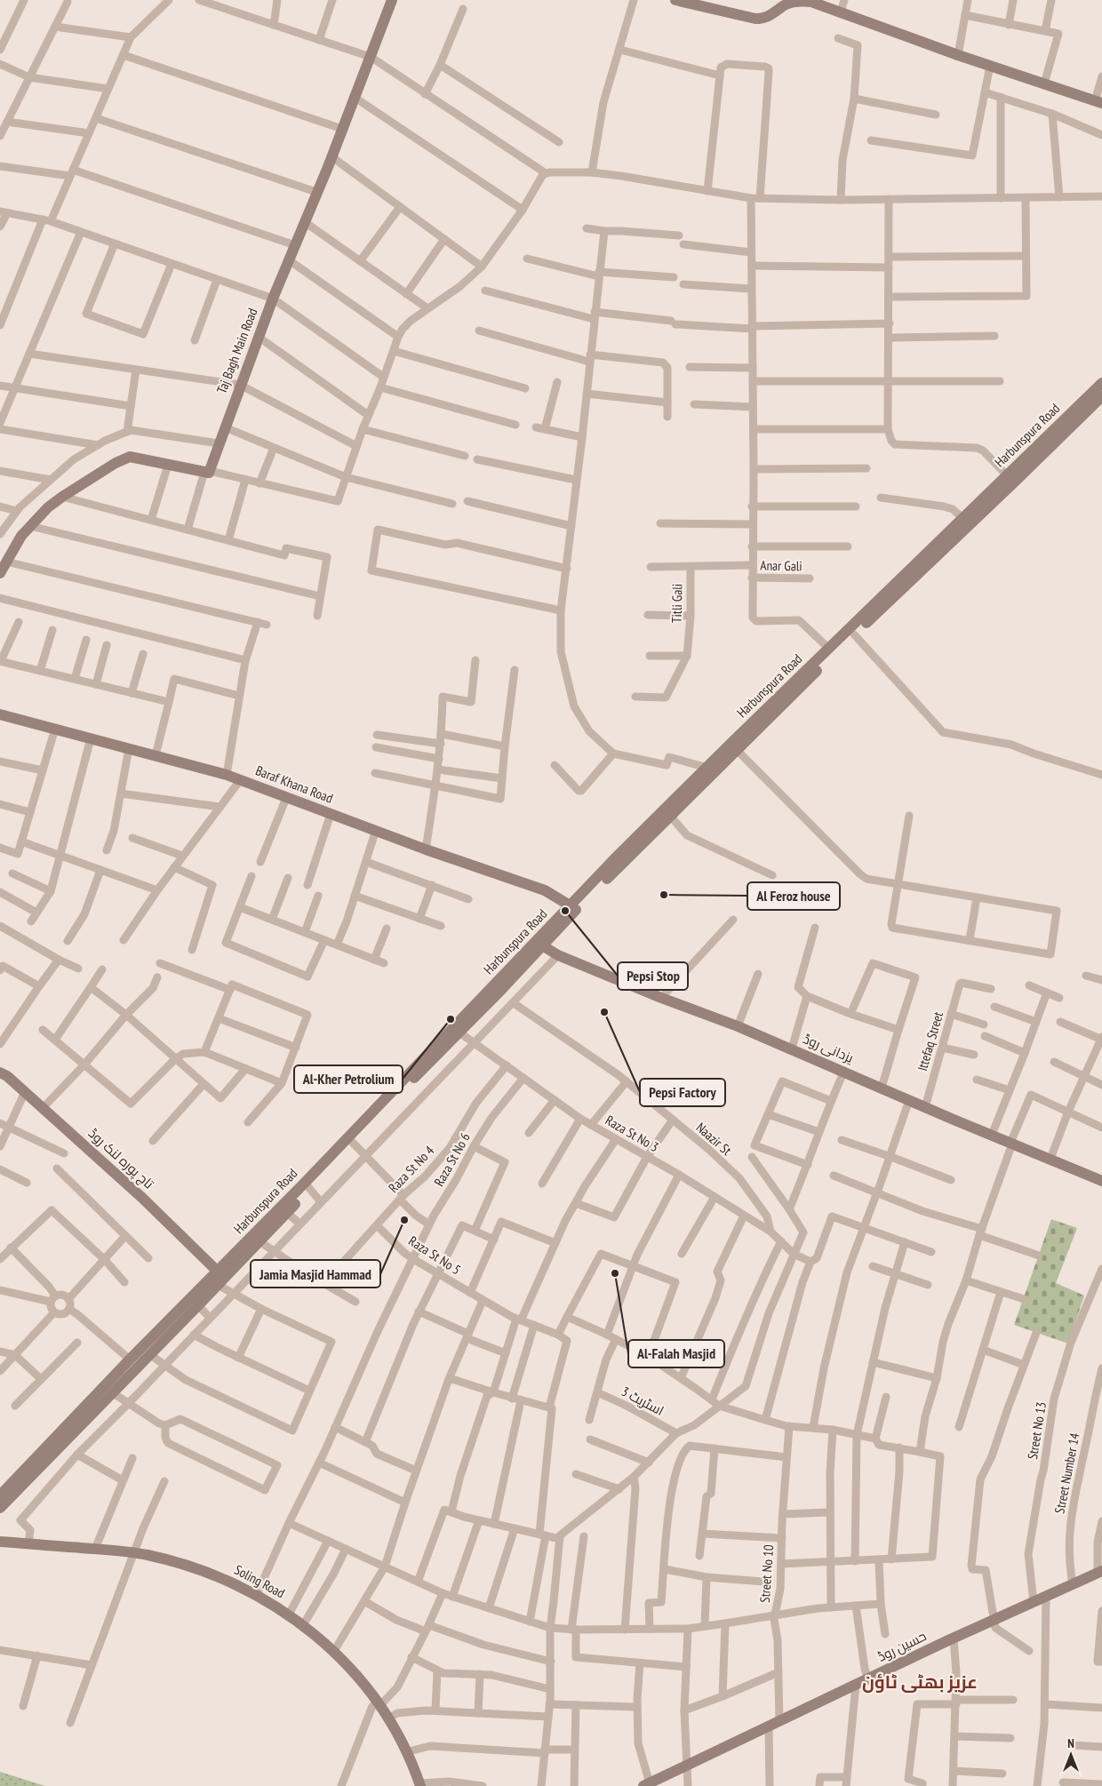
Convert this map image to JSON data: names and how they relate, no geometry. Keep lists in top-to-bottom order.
{
  "streets": {
    "main road": [
      "Taj Bagh Main Road",
      "Harbunspura Road",
      "Baraf Khana Road",
      "یزدانی روڈ",
      "تاج پورہ لنک روڈ",
      "Soling Road",
      "حسین روڈ"
    ],
    "street": [
      "Anar Gali",
      "Titli Gali",
      "Ittefaq Street",
      "Raza St No 3",
      "Naazir St",
      "Raza St No 6",
      "Raza St No 4",
      "Raza St No 5",
      "اسٹریٹ 3",
      "Street No 13",
      "Street Number 14",
      "Street No 10"
    ]
  },
  "crossings": [
    ["Harbunspura Road", "Baraf Khana Road"],
    ["Harbunspura Road", "یزدانی روڈ"],
    ["Harbunspura Road", "Raza St No 3"],
    ["Harbunspura Road", "تاج پورہ لنک روڈ"],
    ["Ittefaq Street", "یزدانی روڈ"],
    ["Raza St No 3", "Naazir St"],
    ["Raza St No 3", "Raza St No 6"],
    ["Raza St No 3", "Raza St No 4"],
    ["Raza St No 6", "Raza St No 5"],
    ["Raza St No 6", "Soling Road"],
    ["Raza St No 4", "Raza St No 5"],
    ["Street No 13", "حسین روڈ"],
    ["Street Number 14", "حسین روڈ"],
    ["Street No 10", "حسین روڈ"]
  ],
  "districts": ["عزیز بھٹی ٹاؤن"],
  "places": [
    "Al Feroz house",
    "Pepsi Stop",
    "Pepsi Factory",
    "Al-Kher Petrolium",
    "Jamia Masjid Hammad",
    "Al-Falah Masjid"
  ],
  "north": "top"
}
